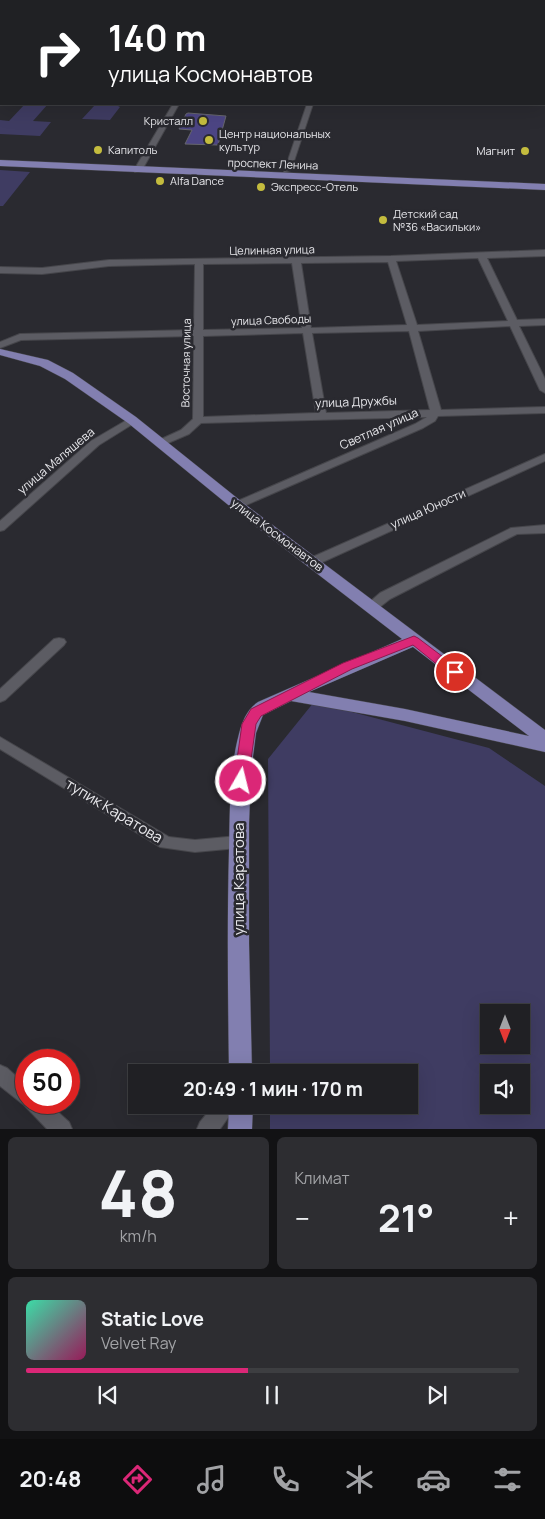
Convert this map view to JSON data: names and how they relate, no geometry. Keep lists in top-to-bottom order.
{
  "streets": {
    "main road": ["проспект Ленина", "улица Космонавтов", "улица Каратова"],
    "street": [
      "Целинная улица",
      "улица Свободы",
      "Восточная улица",
      "улица Дружбы",
      "Светлая улица",
      "улица Маляшева",
      "улица Юности",
      "тупик Каратова"
    ]
  },
  "crossings": [
    ["Целинная улица", "Восточная улица"],
    ["Целинная улица", "Светлая улица"],
    ["улица Свободы", "Восточная улица"],
    ["улица Свободы", "Светлая улица"],
    ["Восточная улица", "улица Дружбы"],
    ["Восточная улица", "улица Космонавтов"],
    ["улица Дружбы", "Светлая улица"],
    ["Светлая улица", "улица Космонавтов"],
    ["улица Маляшева", "улица Космонавтов"],
    ["улица Юности", "улица Космонавтов"],
    ["улица Космонавтов", "улица Каратова"],
    ["тупик Каратова", "улица Каратова"]
  ],
  "places": [
    "Кристалл",
    "Центр национальных культур",
    "Капитоль",
    "Магнит",
    "Alfa Dance",
    "Экспресс-Отель",
    "Детский сад №36 «Васильки»"
  ],
  "north": "bottom",
  "page": {
    "turn": ["140 m", "улица Космонавтов"],
    "limit": "50",
    "trip": "20:49 · 1 мин · 170 m",
    "tile": [
      ["48", "km/h"],
      "Климат"
    ],
    "heat": ["−", "21°", "+"],
    "song": ["Static Love", "Velvet Ray"],
    "tabs": "20:48"
  }
}
